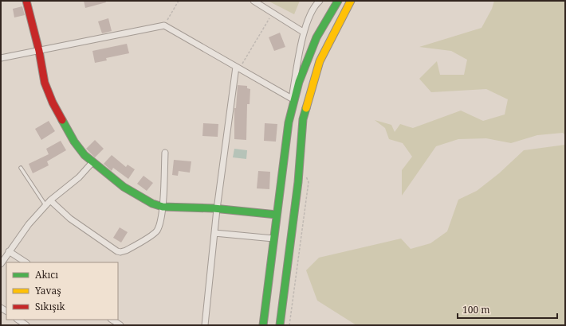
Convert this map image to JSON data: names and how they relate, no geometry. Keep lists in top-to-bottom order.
{
  "legend": ["Akıcı", "Yavaş", "Sıkışık"],
  "scale_bar": "100 m"
}
